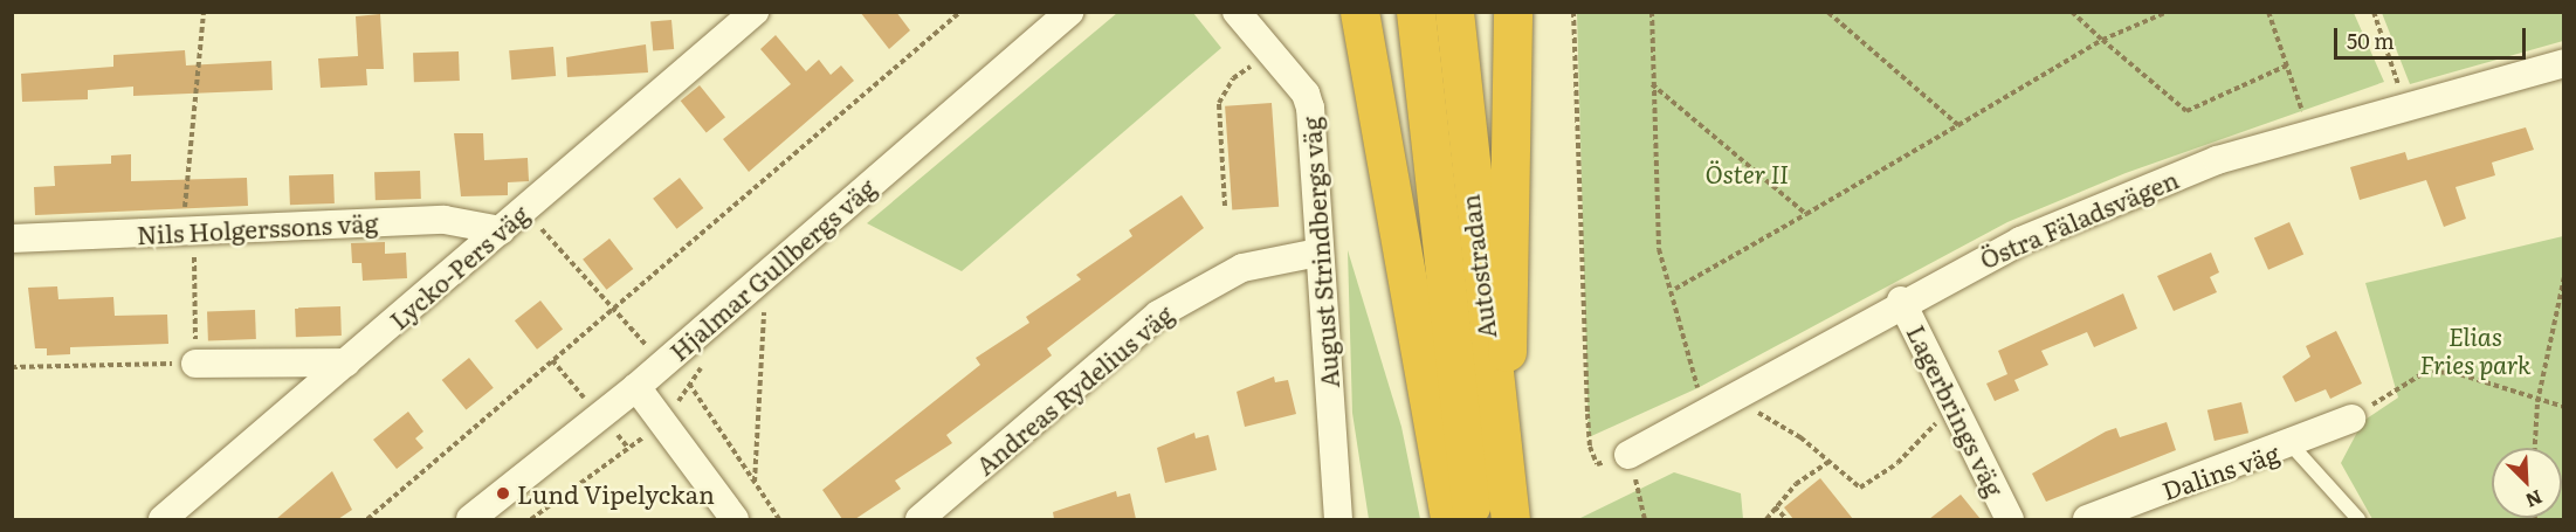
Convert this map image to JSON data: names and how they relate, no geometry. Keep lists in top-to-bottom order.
{
  "streets": {
    "highway": ["Autostradan"],
    "street": [
      "Östra Fäladsvägen",
      "Nils Holgerssons väg",
      "August Strindbergs väg",
      "Lycko-Pers väg",
      "Hjalmar Gullbergs väg",
      "Andreas Rydelius väg",
      "Lagerbrings väg",
      "Dalins väg"
    ]
  },
  "crossings": [
    ["Östra Fäladsvägen", "Lagerbrings väg"],
    ["Nils Holgerssons väg", "Lycko-Pers väg"],
    ["August Strindbergs väg", "Andreas Rydelius väg"]
  ],
  "parks": ["Öster II", "Elias Fries park"],
  "places": ["Lund Vipelyckan"],
  "scale_bar": "50 m",
  "north": "bottom right"
}
